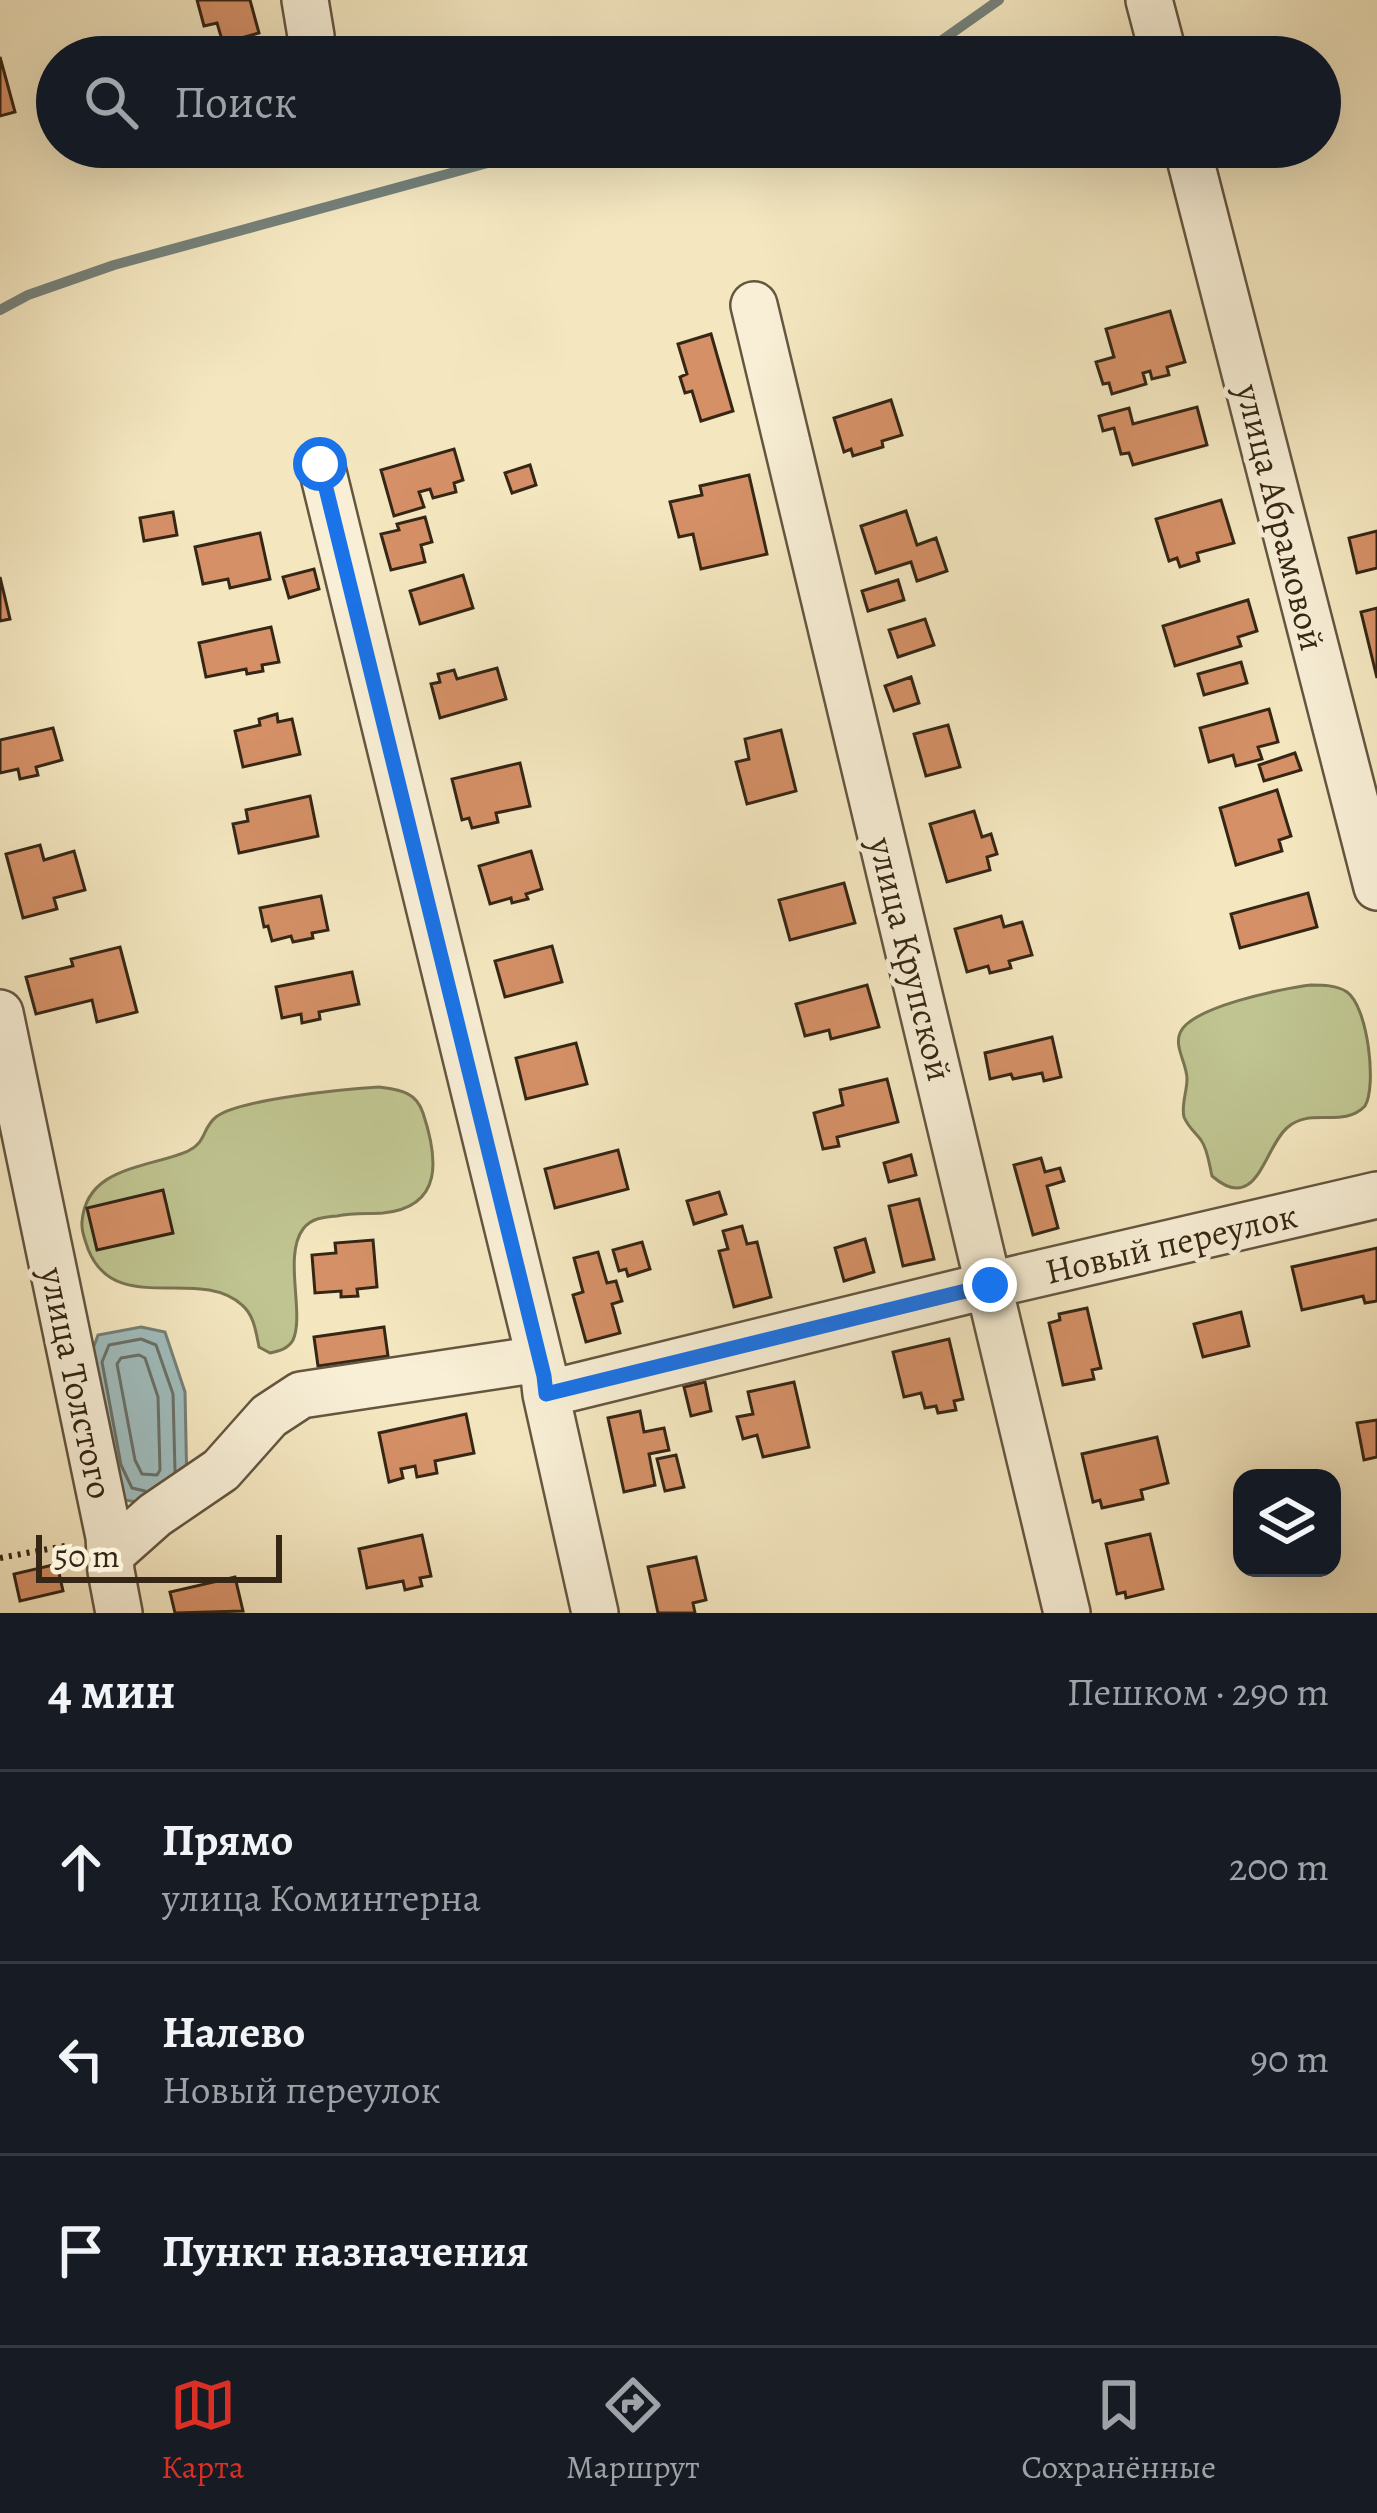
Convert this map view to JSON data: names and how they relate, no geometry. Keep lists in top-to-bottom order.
{
  "streets": {
    "street": [
      "улица Абрамовой",
      "улица Крупской",
      "Новый переулок",
      "улица Толстого"
    ]
  },
  "crossings": [
    ["улица Крупской", "Новый переулок"],
    ["Новый переулок", "улица Толстого"]
  ],
  "scale_bar": "50 m",
  "page": {
    "search": "Поиск",
    "scale": "50 m",
    "heading": ["4 мин", "Пешком · 290 m"],
    "list": [
      ["Прямо", "улица Коминтерна", "200 m"],
      ["Налево", "Новый переулок", "90 m"],
      "Пункт назначения"
    ],
    "nav": ["Карта", "Маршрут", "Сохранённые"]
  }
}
